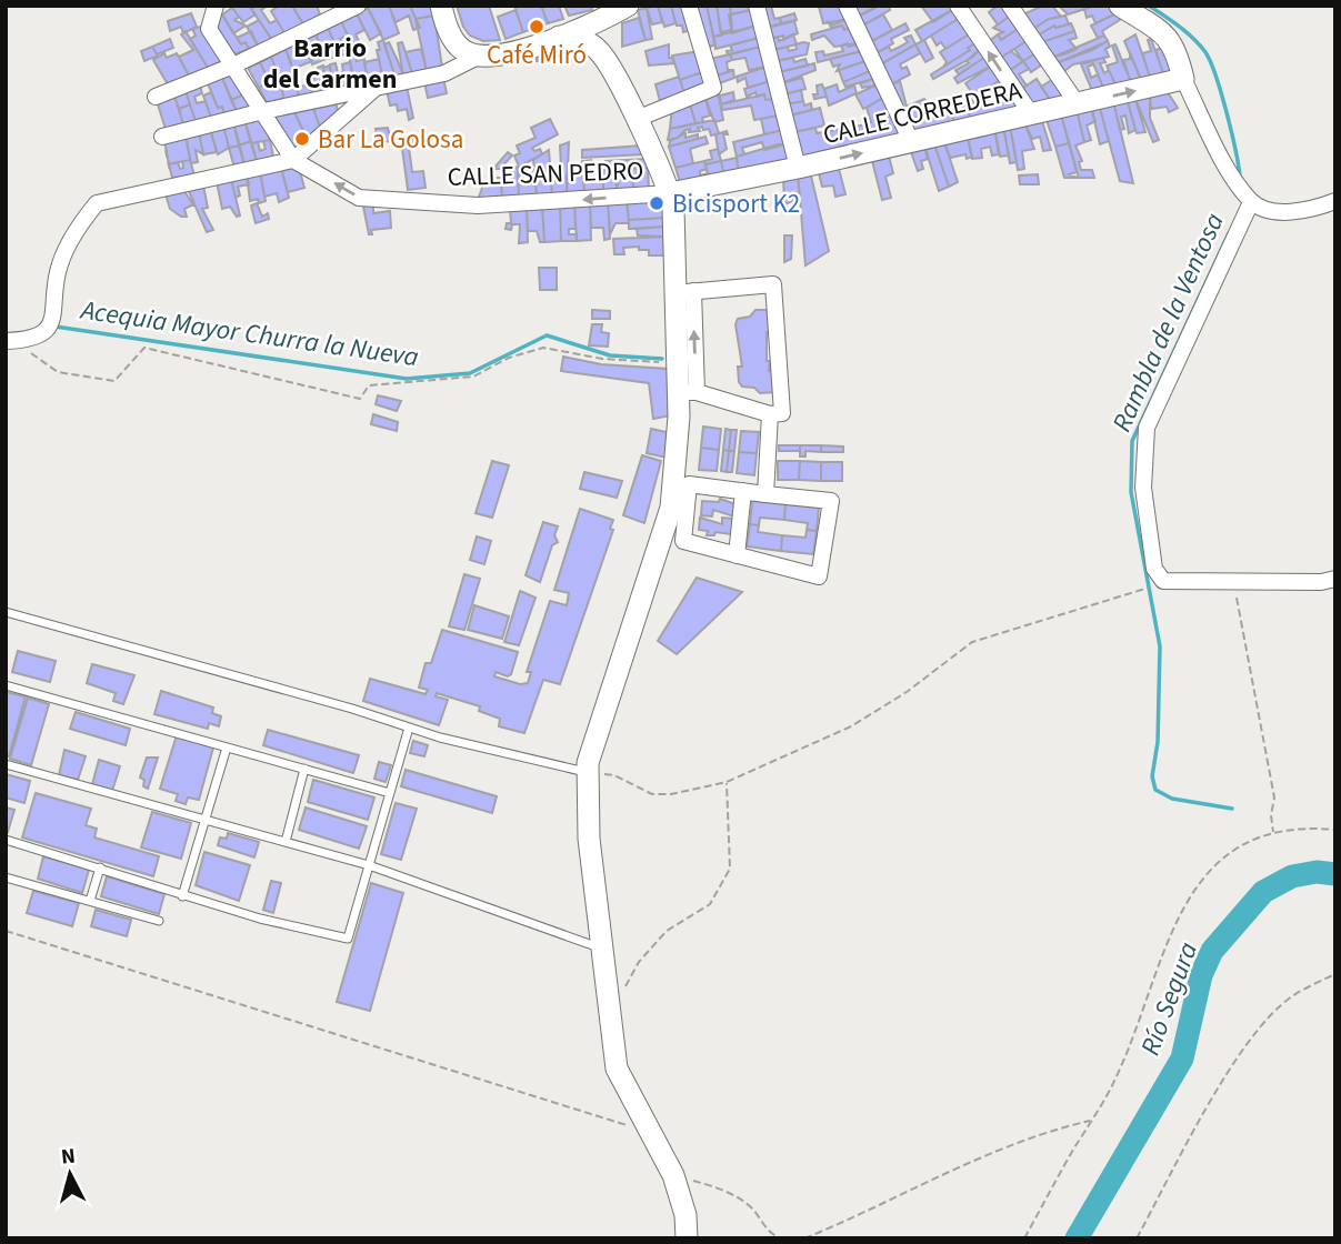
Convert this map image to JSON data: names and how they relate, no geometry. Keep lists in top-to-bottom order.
{
  "streets": {
    "main road": ["CALLE CORREDERA"],
    "street": ["CALLE SAN PEDRO"]
  },
  "crossings": [
    ["CALLE CORREDERA", "CALLE SAN PEDRO"]
  ],
  "one_way": ["CALLE CORREDERA"],
  "districts": ["Barrio del Carmen"],
  "water": ["Rambla de la Ventosa", "Acequia Mayor Churra la Nueva", "Río Segura"],
  "places": ["Café Miró", "Bar La Golosa", "Bicisport K2"],
  "north": "top"
}
